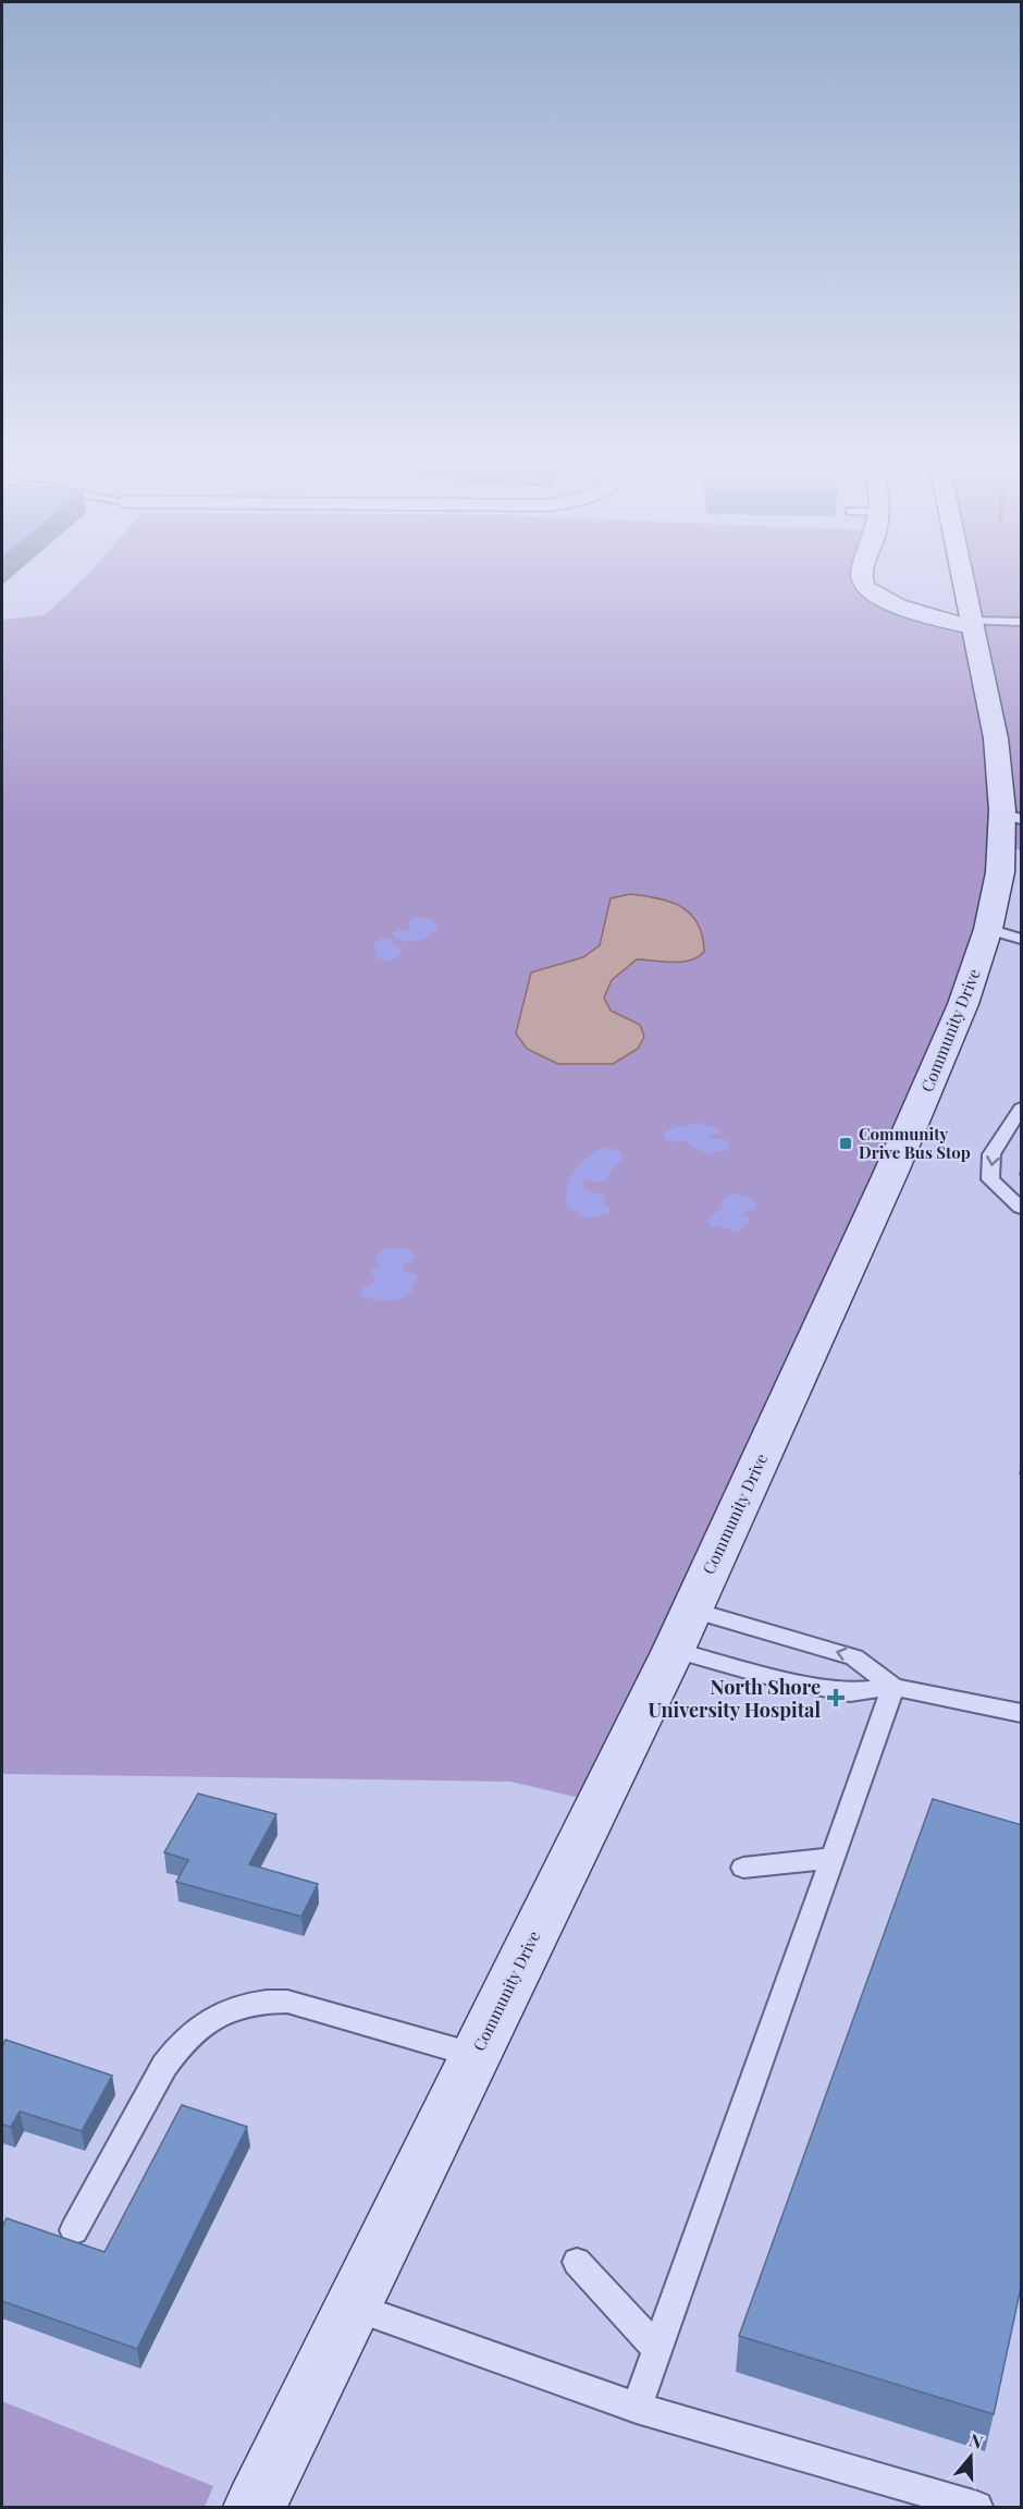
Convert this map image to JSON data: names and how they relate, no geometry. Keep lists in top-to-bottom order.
{
  "streets": {
    "main road": ["Community Drive"]
  },
  "places": {
    "transit": ["Community Drive Bus Stop"],
    "health": ["North Shore University Hospital"]
  },
  "north": "top"
}
